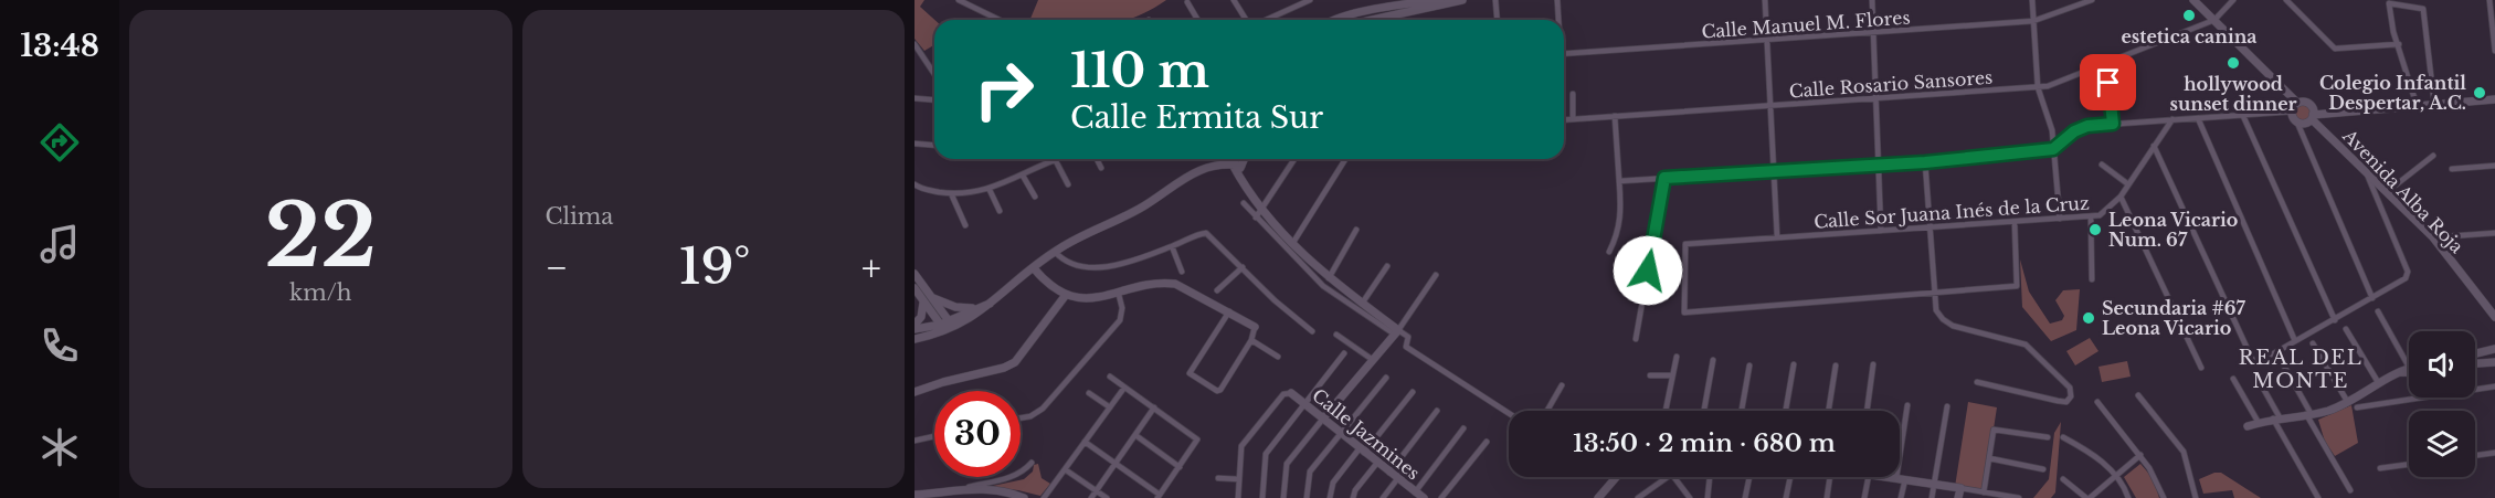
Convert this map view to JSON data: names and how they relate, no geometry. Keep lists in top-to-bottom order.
{
  "streets": {
    "main road": ["Avenida Alba Roja", "Calle Jazmines"],
    "street": ["Calle Manuel M. Flores", "Calle Rosario Sansores", "Calle Sor Juana Inés de la Cruz"]
  },
  "districts": ["REAL DEL MONTE"],
  "places": [
    "estetica canina",
    "hollywood sunset dinner",
    "Colegio Infantil Despertar, A.C.",
    "Leona Vicario Num. 67",
    "Secundaria #67 Leona Vicario"
  ],
  "page": {
    "tabs": "13:48",
    "tile": [
      ["22", "km/h"],
      "Clima"
    ],
    "turn": ["110 m", "Calle Ermita Sur"],
    "heat": ["−", "19°", "+"],
    "limit": "30",
    "trip": "13:50 · 2 min · 680 m"
  }
}
